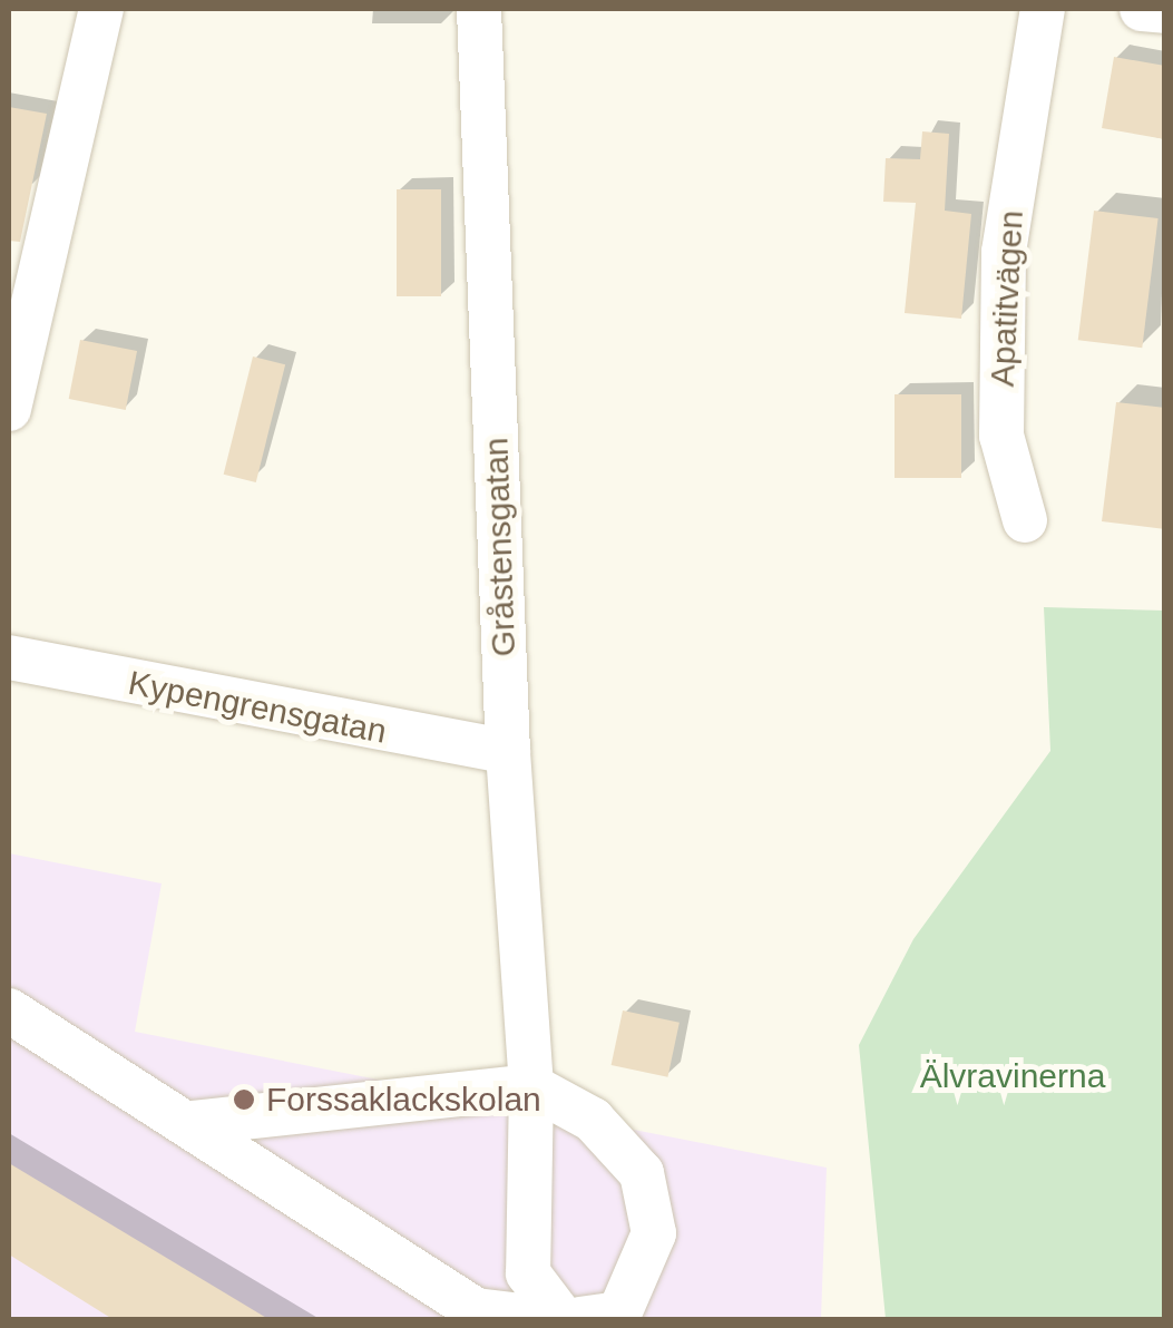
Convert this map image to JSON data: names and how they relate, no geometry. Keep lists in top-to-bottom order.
{
  "streets": {
    "street": ["Apatitvägen", "Gråstensgatan", "Kypengrensgatan"]
  },
  "crossings": [
    ["Gråstensgatan", "Kypengrensgatan"]
  ],
  "parks": ["Älvravinerna"],
  "places": ["Forssaklackskolan"]
}
